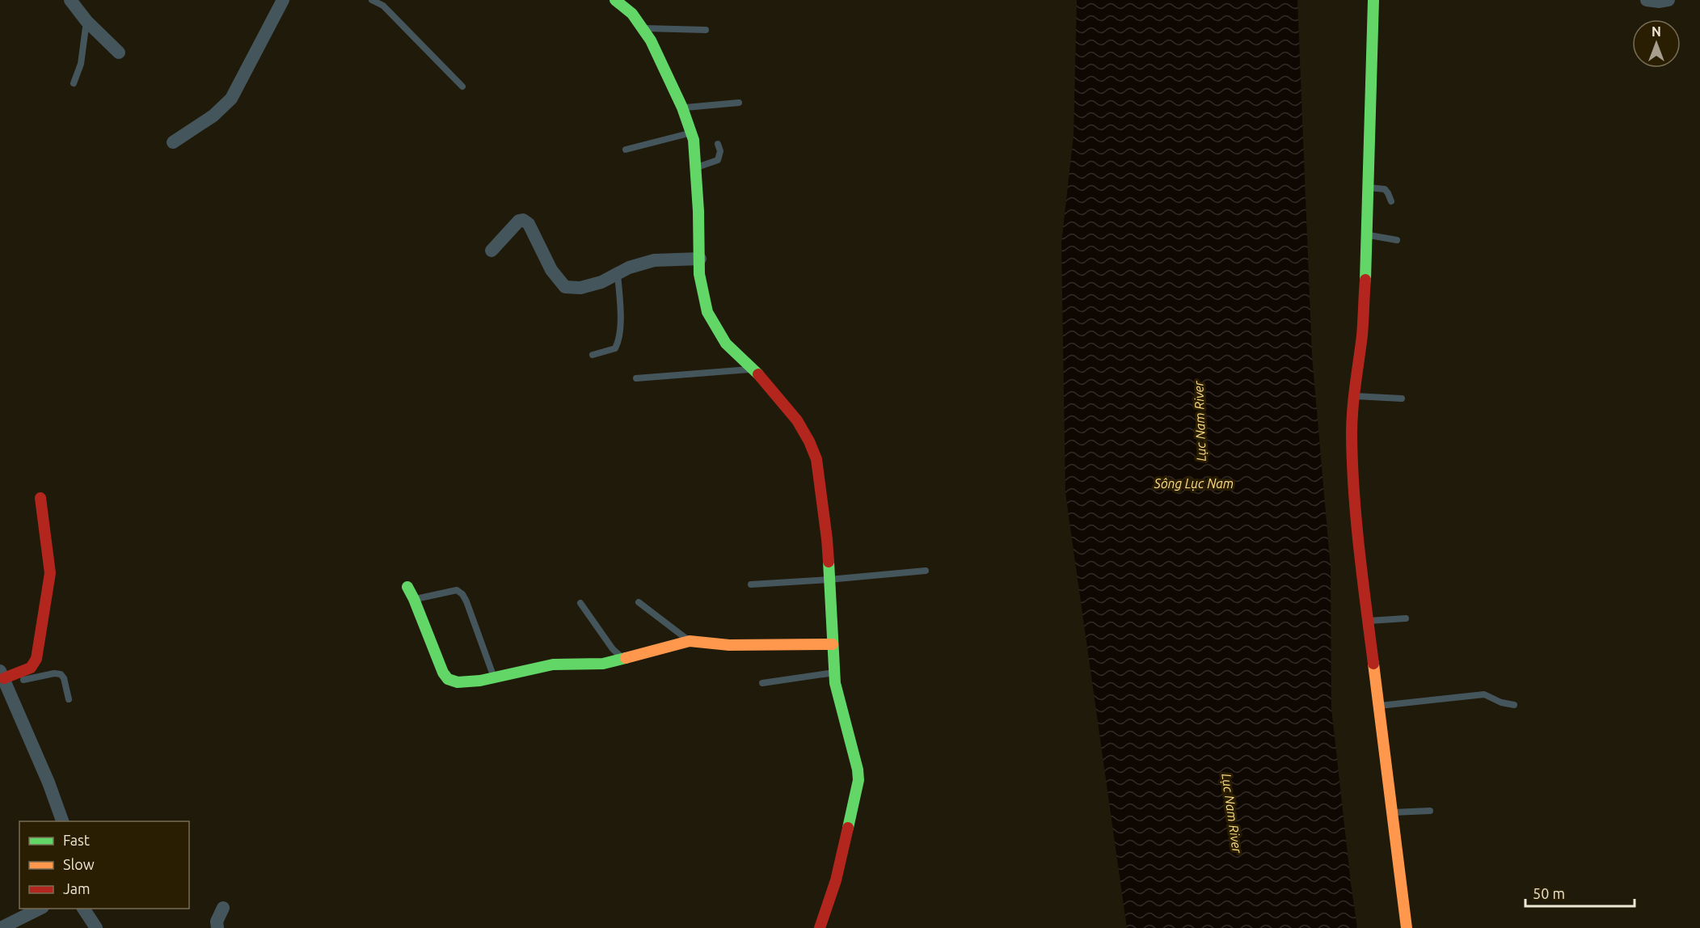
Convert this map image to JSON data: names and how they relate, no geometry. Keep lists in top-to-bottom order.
{
  "water": ["Lục Nam River", "Sông Lục Nam"],
  "legend": ["Fast", "Slow", "Jam"],
  "scale_bar": "50 m",
  "north": "top"
}
